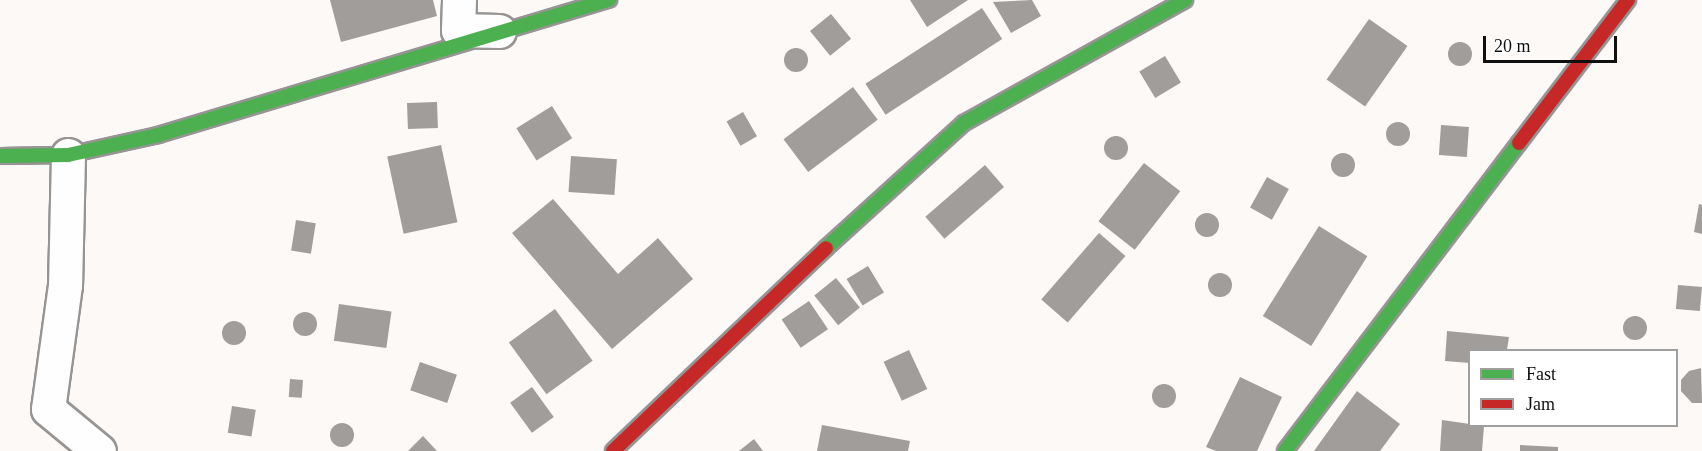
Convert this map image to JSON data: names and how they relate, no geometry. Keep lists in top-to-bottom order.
{
  "legend": ["Fast", "Jam"],
  "scale_bar": "20 m"
}
